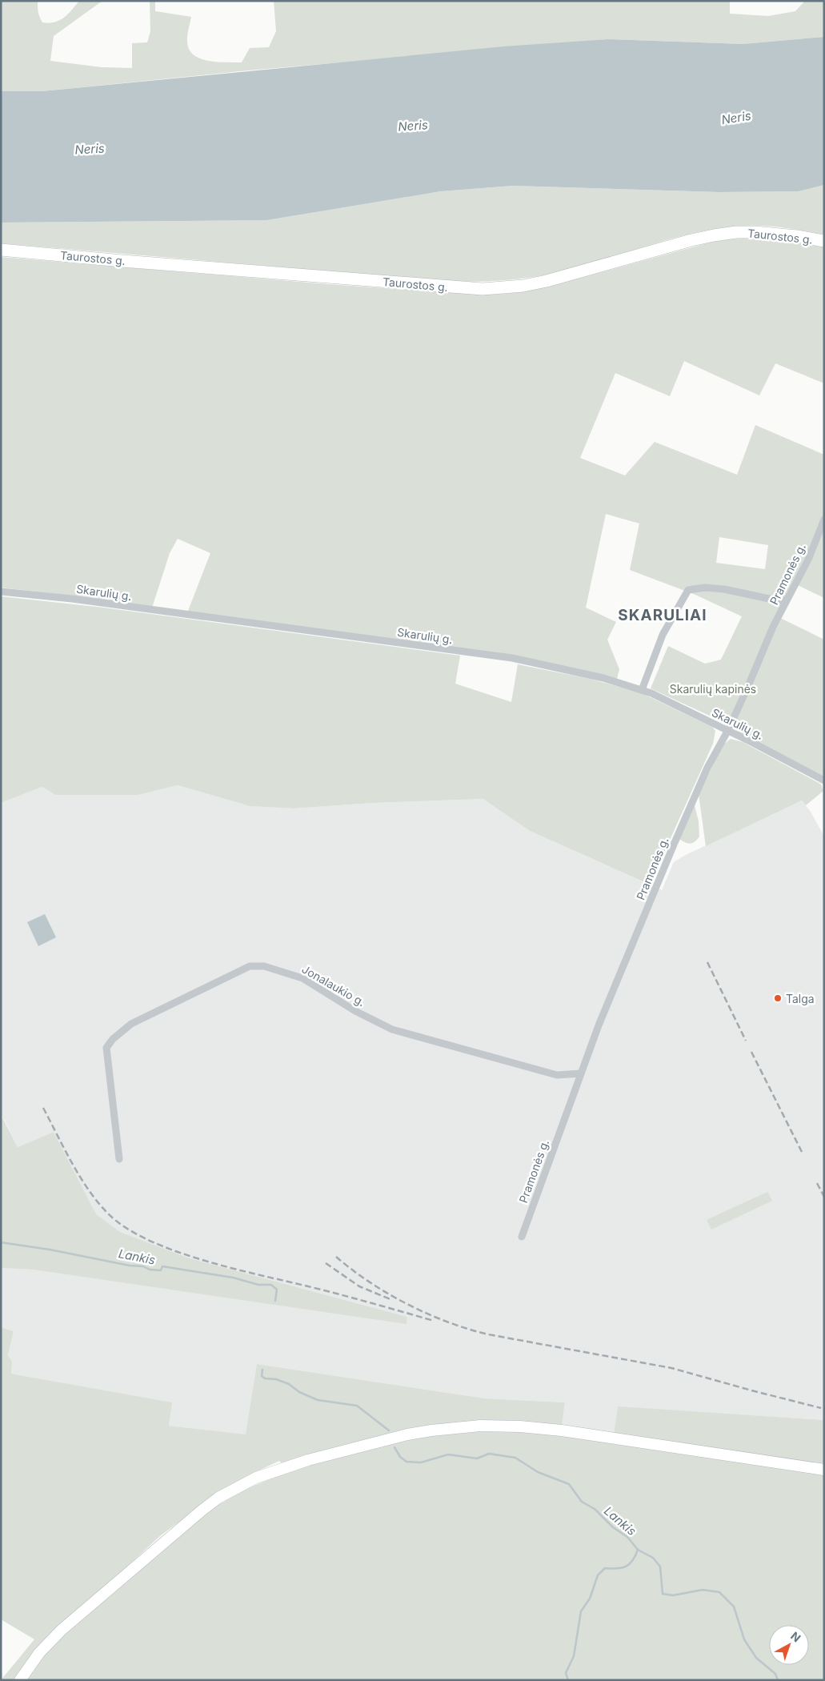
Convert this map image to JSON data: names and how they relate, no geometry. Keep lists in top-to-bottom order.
{
  "streets": {
    "highway": ["Taurostos g."],
    "street": ["Pramonės g.", "Skarulių g.", "Jonalaukio g."]
  },
  "crossings": [
    ["Pramonės g.", "Skarulių g."],
    ["Pramonės g.", "Jonalaukio g."]
  ],
  "districts": ["SKARULIAI"],
  "water": ["Neris", "Lankis"],
  "parks": ["Skarulių kapinės"],
  "places": ["Talga"],
  "north": "top right"
}
